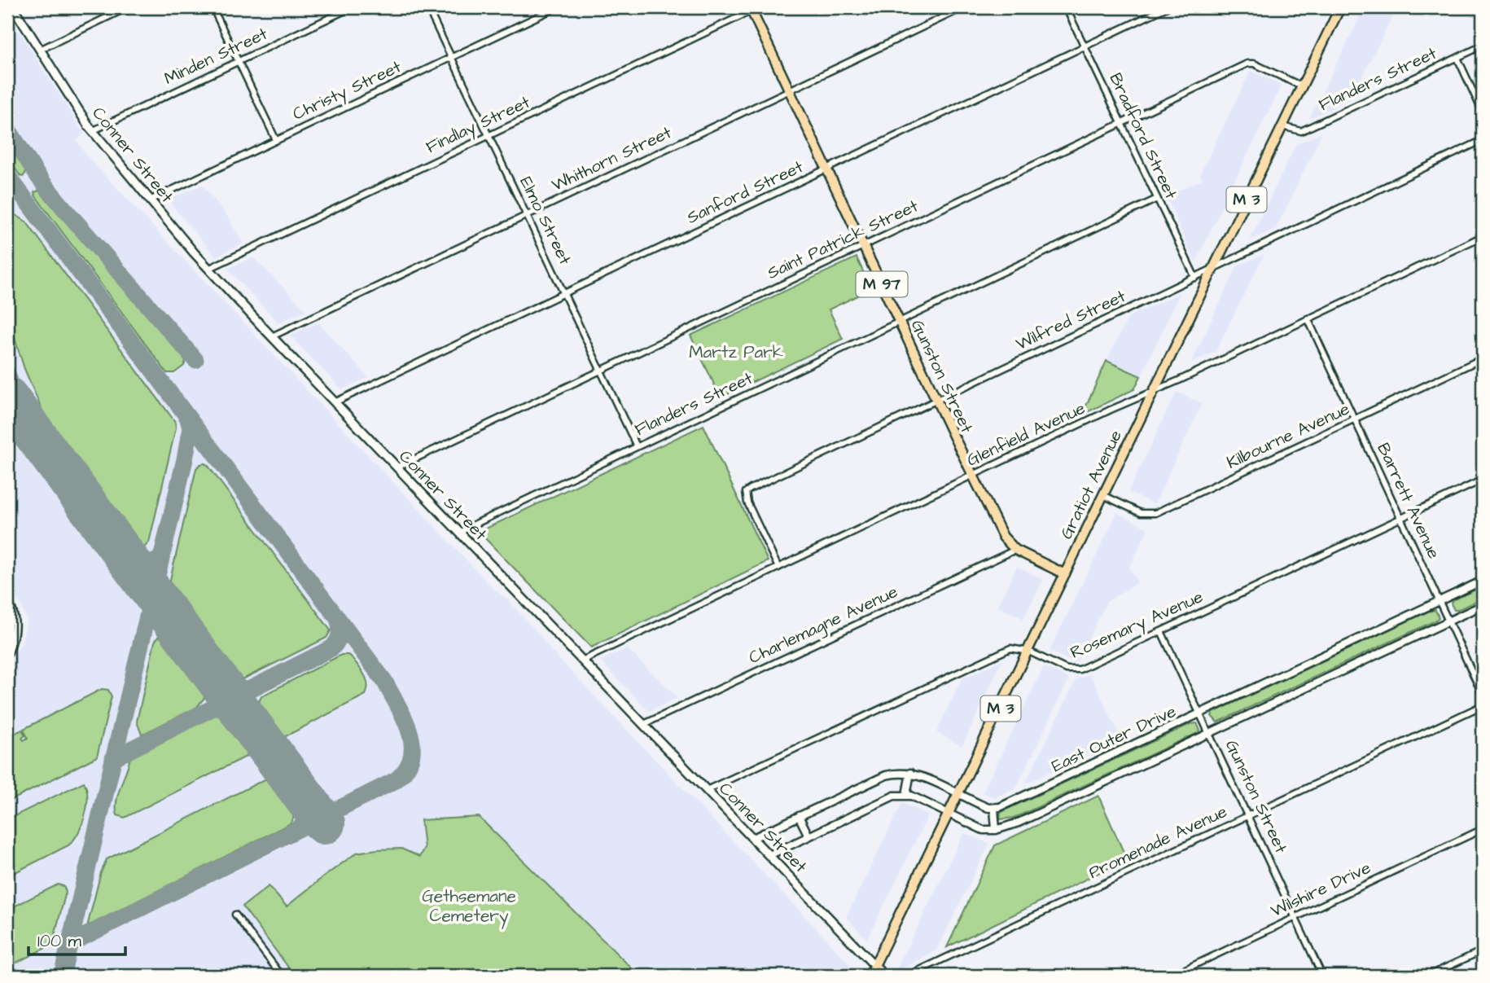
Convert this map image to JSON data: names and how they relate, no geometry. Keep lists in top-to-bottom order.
{
  "streets": {
    "main road": [
      "Conner Street",
      "M 3",
      "M 97",
      "Gunston Street",
      "Gratiot Avenue"
    ],
    "street": [
      "Minden Street",
      "Flanders Street",
      "Christy Street",
      "Findlay Street",
      "Bradford Street",
      "Whithorn Street",
      "Sanford Street",
      "Elmo Street",
      "Saint Patrick Street",
      "Wilfred Street",
      "Glenfield Avenue",
      "Kilbourne Avenue",
      "Barrett Avenue",
      "Charlemagne Avenue",
      "Rosemary Avenue",
      "East Outer Drive",
      "Promenade Avenue",
      "Wilshire Drive"
    ]
  },
  "crossings": [
    ["Minden Street", "Conner Street"],
    ["Flanders Street", "Bradford Street"],
    ["Flanders Street", "Conner Street"],
    ["Flanders Street", "Elmo Street"],
    ["Flanders Street", "Gunston Street"],
    ["Flanders Street", "Gratiot Avenue"],
    ["Christy Street", "Conner Street"],
    ["Christy Street", "Elmo Street"],
    ["Findlay Street", "Conner Street"],
    ["Findlay Street", "Elmo Street"],
    ["Findlay Street", "Gunston Street"],
    ["Bradford Street", "Sanford Street"],
    ["Bradford Street", "Saint Patrick Street"],
    ["Bradford Street", "Wilfred Street"],
    ["Conner Street", "Whithorn Street"],
    ["Conner Street", "Sanford Street"],
    ["Conner Street", "Saint Patrick Street"],
    ["Conner Street", "Glenfield Avenue"],
    ["Conner Street", "Gratiot Avenue"],
    ["Conner Street", "Charlemagne Avenue"],
    ["Conner Street", "Rosemary Avenue"],
    ["Whithorn Street", "Elmo Street"],
    ["Whithorn Street", "Gunston Street"],
    ["Sanford Street", "Elmo Street"],
    ["Sanford Street", "Gunston Street"],
    ["Elmo Street", "Saint Patrick Street"],
    ["Saint Patrick Street", "Gunston Street"],
    ["Saint Patrick Street", "Gratiot Avenue"],
    ["Wilfred Street", "Gunston Street"],
    ["Wilfred Street", "Glenfield Avenue"],
    ["Wilfred Street", "Gratiot Avenue"],
    ["Gunston Street", "Glenfield Avenue"],
    ["Gunston Street", "Gratiot Avenue"],
    ["Gunston Street", "Charlemagne Avenue"],
    ["Gunston Street", "Rosemary Avenue"],
    ["Gunston Street", "East Outer Drive"],
    ["Gunston Street", "Promenade Avenue"],
    ["Gunston Street", "Wilshire Drive"],
    ["Glenfield Avenue", "Gratiot Avenue"],
    ["Glenfield Avenue", "Barrett Avenue"],
    ["Kilbourne Avenue", "Gratiot Avenue"],
    ["Kilbourne Avenue", "Barrett Avenue"],
    ["Gratiot Avenue", "Rosemary Avenue"],
    ["Barrett Avenue", "Rosemary Avenue"],
    ["Barrett Avenue", "East Outer Drive"]
  ],
  "parks": ["Martz Park", "Gethsemane Cemetery"],
  "scale_bar": "100 m"
}
